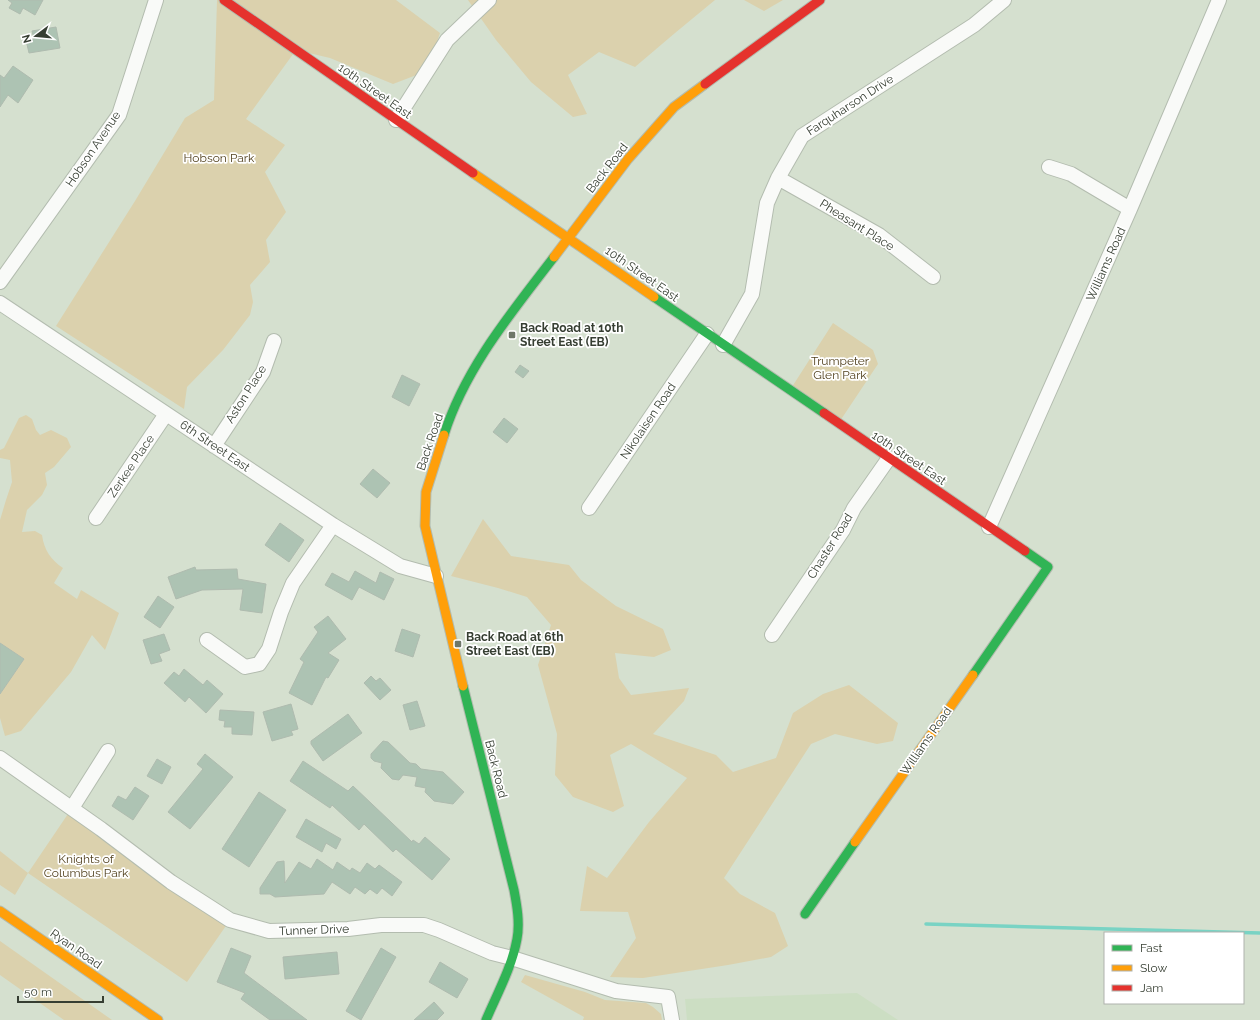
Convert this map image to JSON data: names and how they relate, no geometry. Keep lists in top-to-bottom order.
{
  "streets": {
    "street": [
      "10th Street East",
      "Farquharson Drive",
      "Hobson Avenue",
      "Back Road",
      "Pheasant Place",
      "Williams Road",
      "Aston Place",
      "Nikolaisen Road",
      "6th Street East",
      "Zerkee Place",
      "Chaster Road",
      "Tunner Drive",
      "Ryan Road"
    ]
  },
  "crossings": [
    ["10th Street East", "Farquharson Drive"],
    ["10th Street East", "Back Road"],
    ["10th Street East", "Williams Road"],
    ["10th Street East", "Nikolaisen Road"],
    ["10th Street East", "Chaster Road"],
    ["Farquharson Drive", "Pheasant Place"],
    ["Back Road", "6th Street East"],
    ["Back Road", "Tunner Drive"],
    ["Aston Place", "6th Street East"],
    ["6th Street East", "Zerkee Place"]
  ],
  "parks": ["Hobson Park", "Trumpeter Glen Park", "Knights of Columbus Park"],
  "places": {
    "transit": ["Back Road at 10th Street East (EB)", "Back Road at 6th Street East (EB)"]
  },
  "legend": ["Fast", "Slow", "Jam"],
  "scale_bar": "50 m",
  "north": "left"
}
